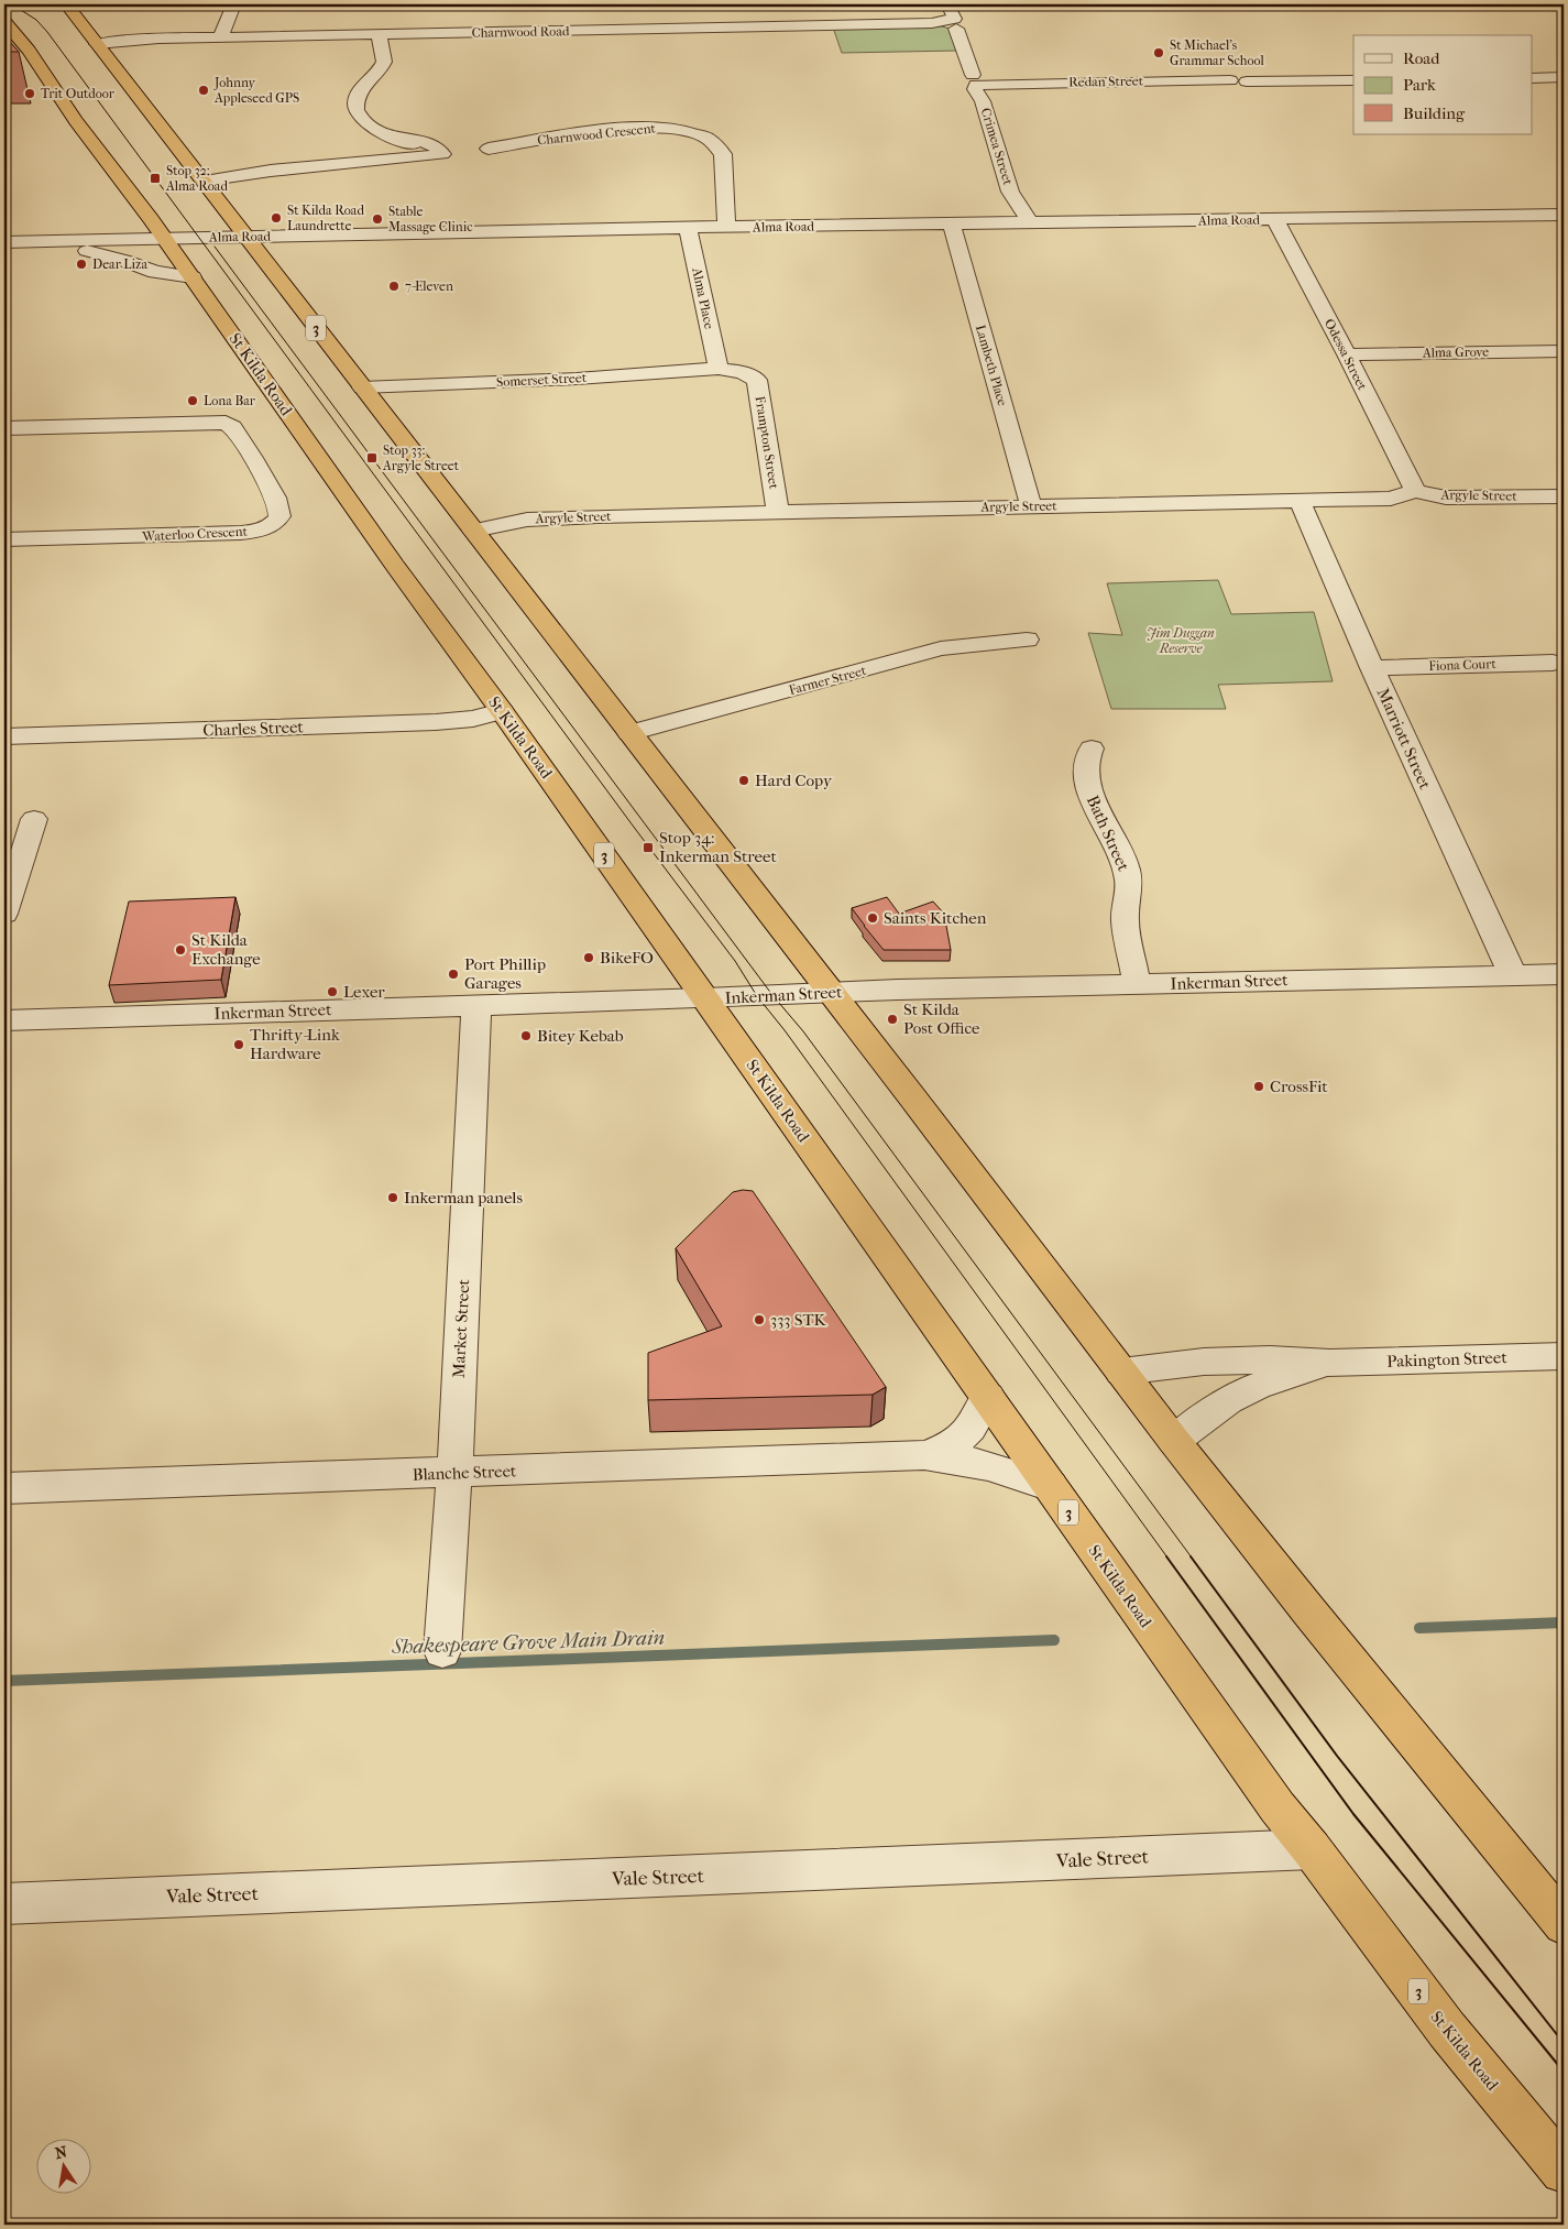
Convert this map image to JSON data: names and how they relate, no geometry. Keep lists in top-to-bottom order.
{
  "streets": {
    "highway": ["3", "St Kilda Road"],
    "street": [
      "Charnwood Road",
      "Redan Street",
      "Charnwood Crescent",
      "Crimea Street",
      "Alma Road",
      "Alma Place",
      "Alma Grove",
      "Odessa Street",
      "Lambeth Place",
      "Somerset Street",
      "Frampton Street",
      "Argyle Street",
      "Waterloo Crescent",
      "Fiona Court",
      "Farmer Street",
      "Charles Street",
      "Marriott Street",
      "Bath Street",
      "Inkerman Street",
      "Market Street",
      "Pakington Street",
      "Blanche Street",
      "Vale Street"
    ]
  },
  "crossings": [
    ["Charnwood Road", "Crimea Street"],
    ["Charnwood Road", "3"],
    ["Redan Street", "Crimea Street"],
    ["Charnwood Crescent", "Alma Road"],
    ["Crimea Street", "Alma Road"],
    ["Alma Road", "Alma Place"],
    ["Alma Road", "3"],
    ["Alma Road", "Odessa Street"],
    ["Alma Road", "Lambeth Place"],
    ["Alma Road", "St Kilda Road"],
    ["Alma Place", "Somerset Street"],
    ["Alma Place", "Frampton Street"],
    ["3", "Somerset Street"],
    ["3", "Argyle Street"],
    ["3", "Farmer Street"],
    ["3", "Inkerman Street"],
    ["3", "Pakington Street"],
    ["Alma Grove", "Odessa Street"],
    ["Odessa Street", "Argyle Street"],
    ["Lambeth Place", "Argyle Street"],
    ["St Kilda Road", "Charles Street"],
    ["St Kilda Road", "Inkerman Street"],
    ["St Kilda Road", "Blanche Street"],
    ["St Kilda Road", "Vale Street"],
    ["Somerset Street", "Frampton Street"],
    ["Frampton Street", "Argyle Street"],
    ["Argyle Street", "Marriott Street"],
    ["Fiona Court", "Marriott Street"],
    ["Marriott Street", "Inkerman Street"],
    ["Bath Street", "Inkerman Street"],
    ["Inkerman Street", "Market Street"],
    ["Market Street", "Blanche Street"]
  ],
  "water": ["Shakespeare Grove Main Drain"],
  "parks": ["Jim Duggan Reserve"],
  "places": {
    "other": [
      "St Michael's Grammar School",
      "Johnny Appleseed GPS",
      "Trit Outdoor",
      "St Kilda Road Laundrette",
      "Stable Massage Clinic",
      "Dear Liza",
      "7-Eleven",
      "Lona Bar",
      "Hard Copy",
      "Saints Kitchen",
      "St Kilda Exchange",
      "BikeFO",
      "Port Phillip Garages",
      "Lexer",
      "St Kilda Post Office",
      "Bitey Kebab",
      "Thrifty-Link Hardware",
      "CrossFit",
      "Inkerman panels",
      "333 STK"
    ],
    "transit": ["Stop 32: Alma Road", "Stop 33: Argyle Street", "Stop 34: Inkerman Street"]
  },
  "legend": ["Road", "Park", "Building"],
  "north": "top"
}
